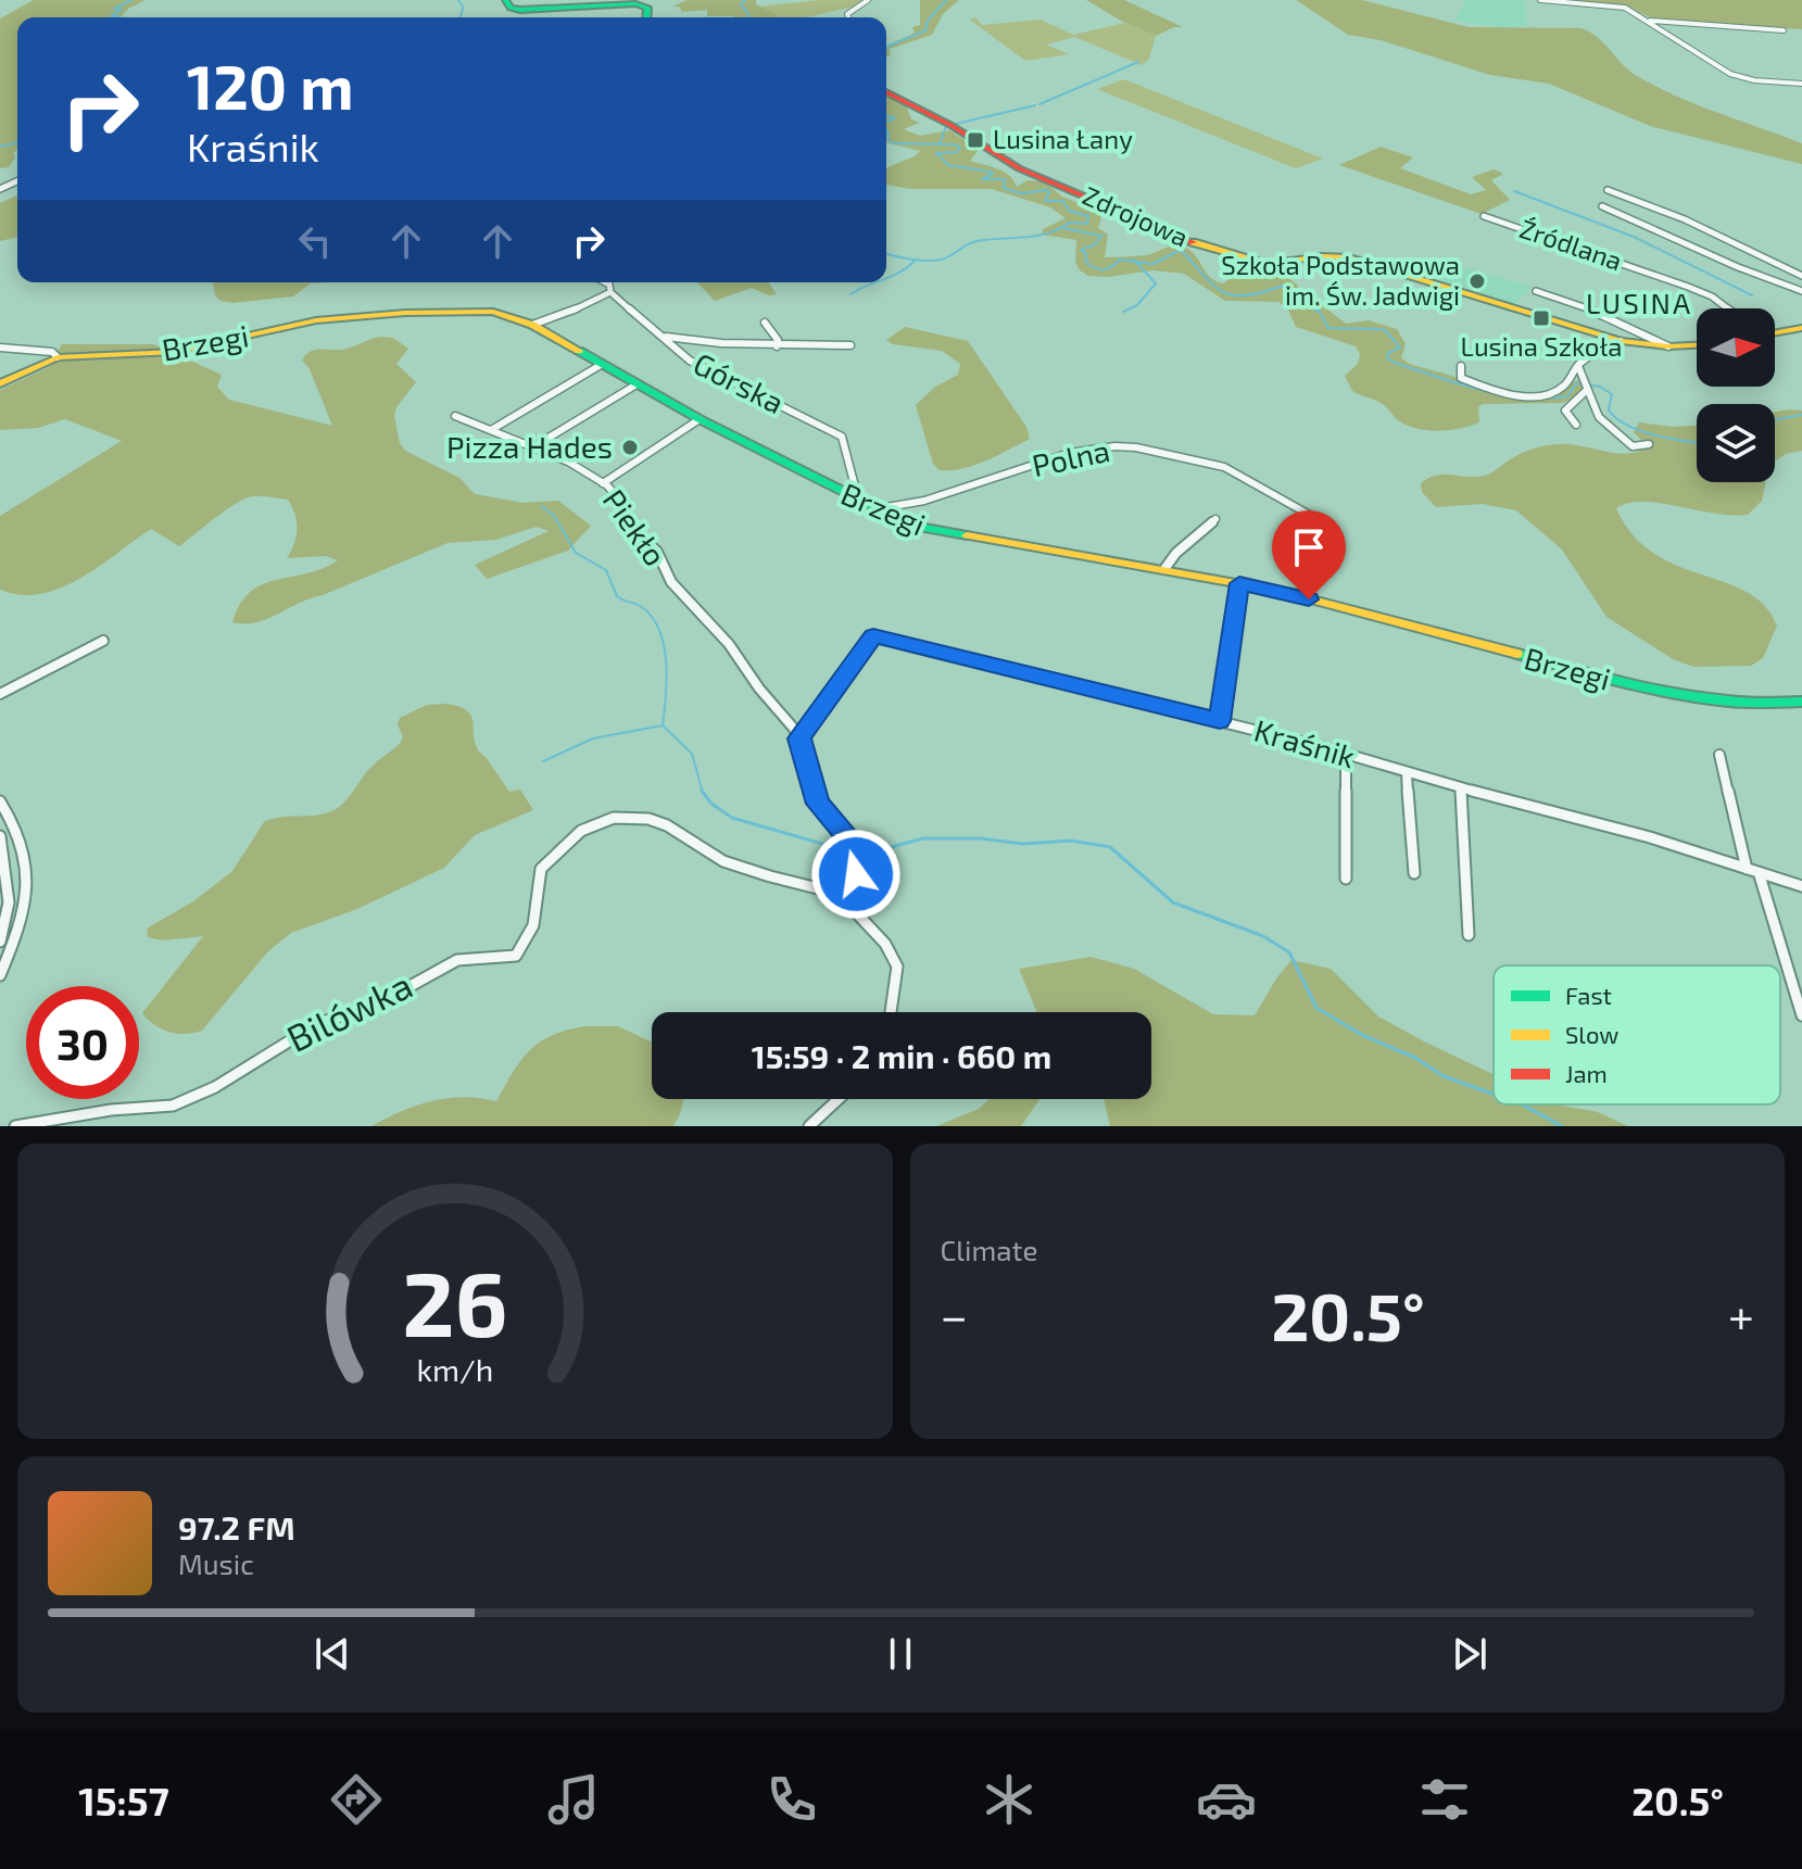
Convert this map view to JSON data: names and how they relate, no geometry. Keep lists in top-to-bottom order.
{
  "streets": {
    "street": [
      "Zdrojowa",
      "Źródlana",
      "Brzegi",
      "Górska",
      "Polna",
      "Piekło",
      "Kraśnik",
      "Bilówka"
    ]
  },
  "crossings": [
    ["Brzegi", "Górska"],
    ["Brzegi", "Polna"],
    ["Piekło", "Kraśnik"]
  ],
  "districts": ["LUSINA"],
  "places": {
    "transit": ["Lusina Łany", "Lusina Szkoła"],
    "other": ["Szkoła Podstawowa im. Św. Jadwigi", "Pizza Hades"]
  },
  "legend": ["Fast", "Slow", "Jam"],
  "north": "right",
  "page": {
    "turn": ["120 m", "Kraśnik"],
    "limit": "30",
    "trip": "15:59 · 2 min · 660 m",
    "tile": "Climate",
    "heat": ["−", "20.5°", "+"],
    "song": ["97.2 FM", "Music"],
    "tabs": ["15:57", "20.5°"],
    "gauge": ["26", "km/h"]
  }
}
